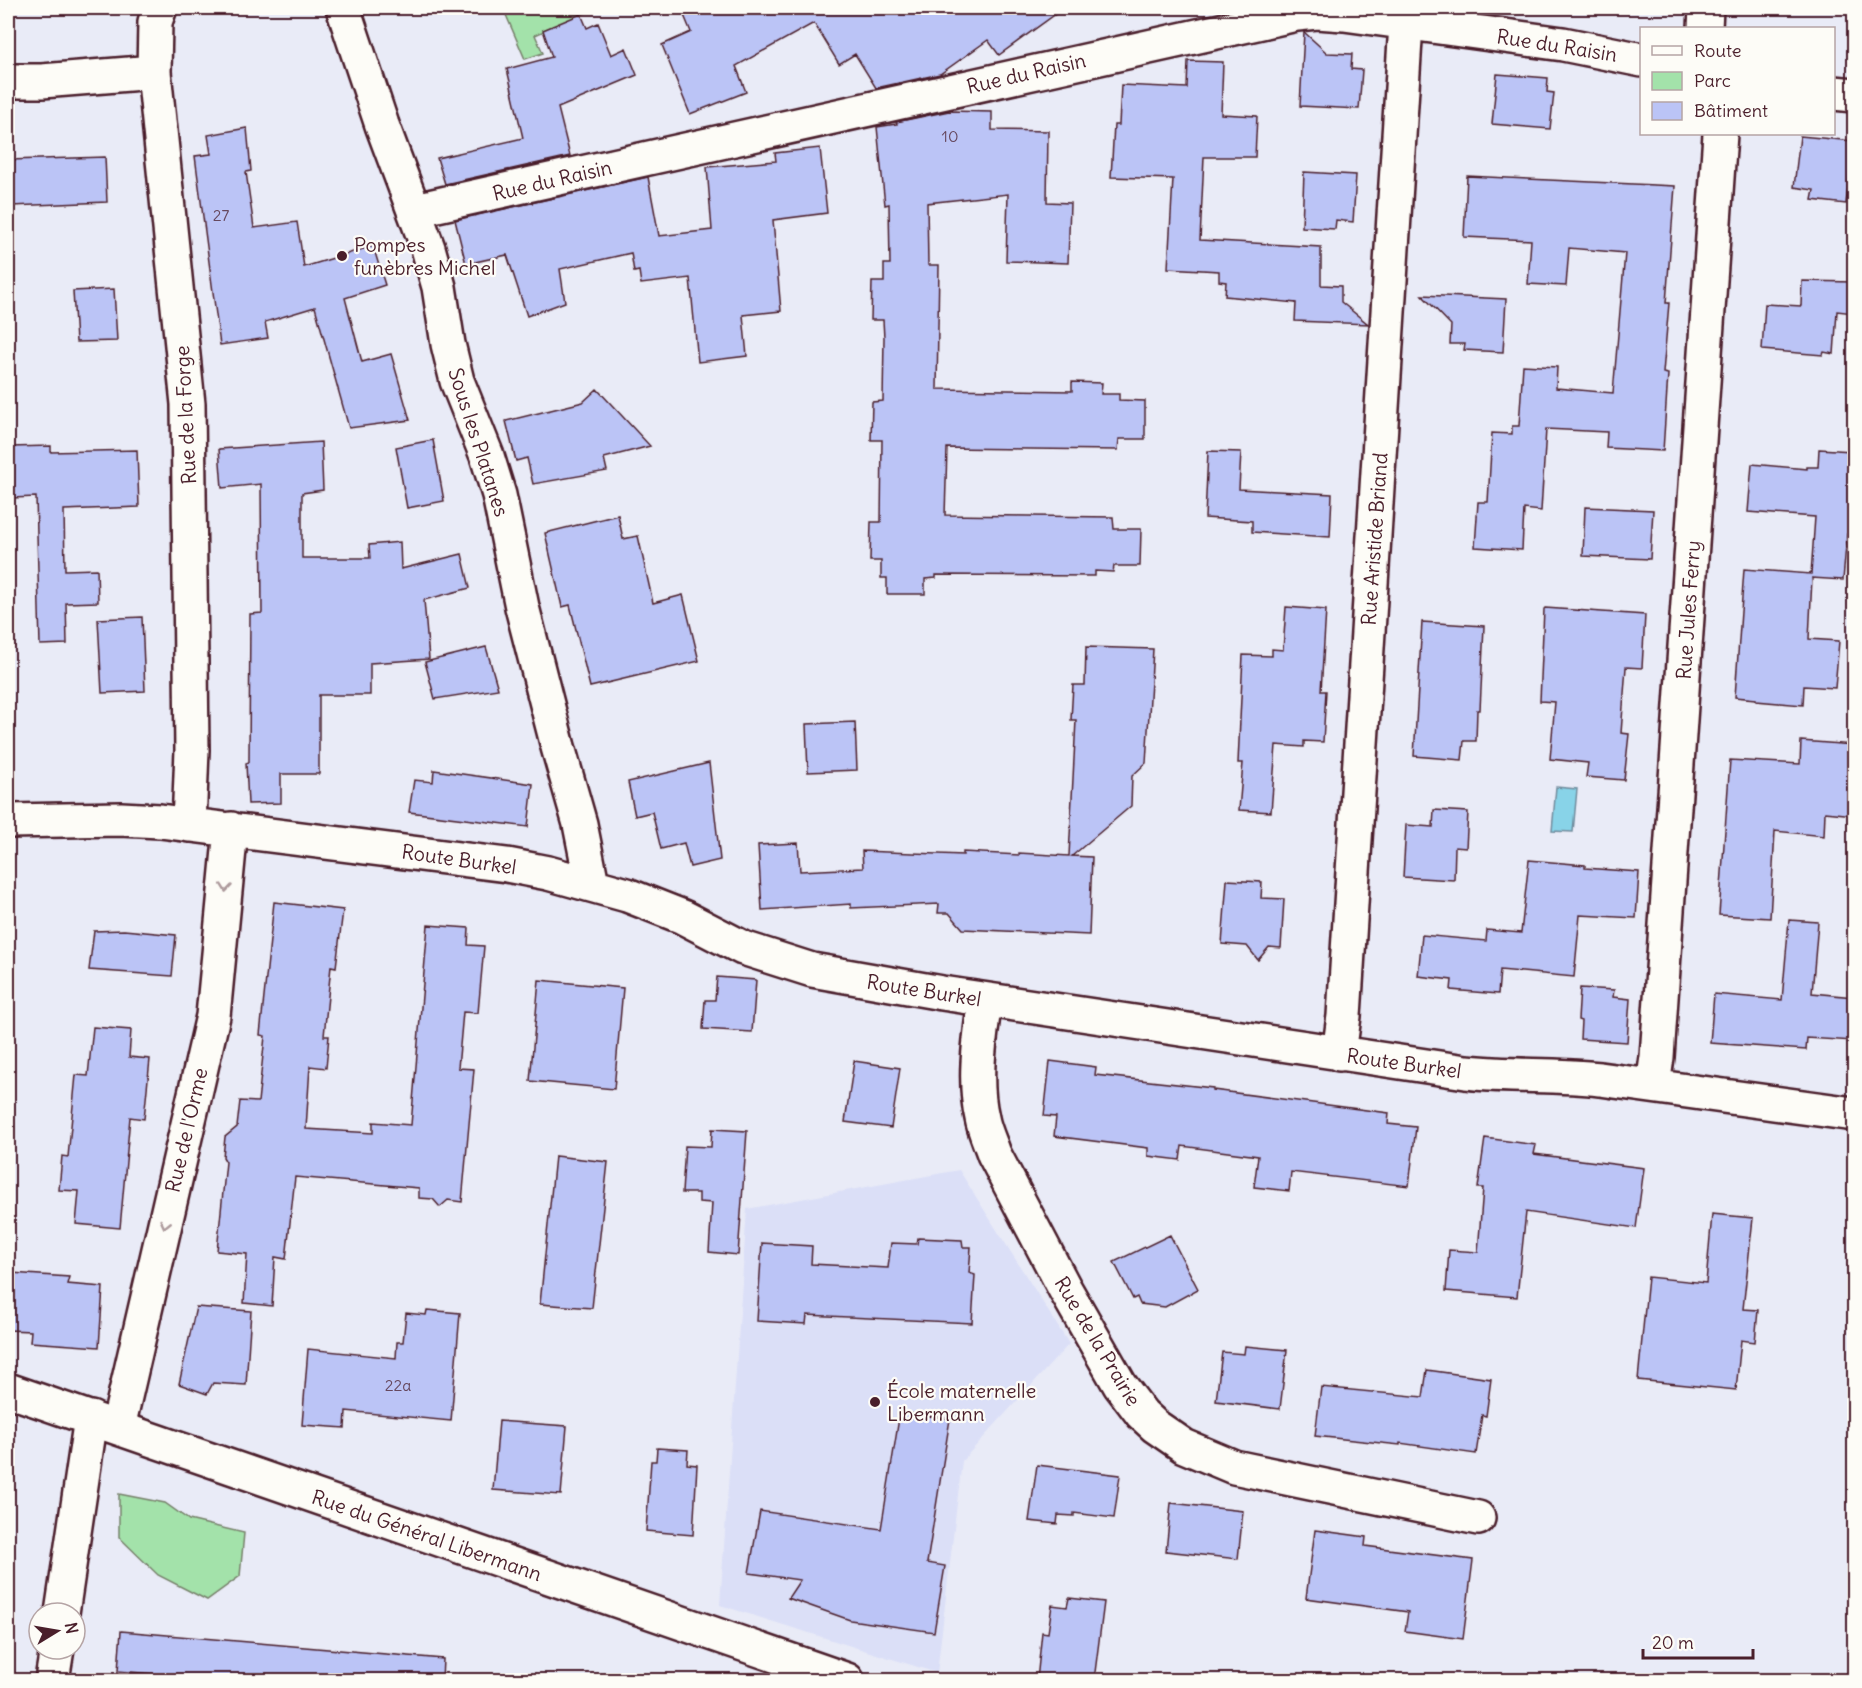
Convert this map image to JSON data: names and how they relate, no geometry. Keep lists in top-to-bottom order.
{
  "streets": {
    "street": [
      "Rue du Raisin",
      "Rue de la Forge",
      "Sous les Platanes",
      "Rue Aristide Briand",
      "Rue Jules Ferry",
      "Route Burkel",
      "Rue de l'Orme",
      "Rue de la Prairie",
      "Rue du Général Libermann"
    ]
  },
  "crossings": [
    ["Rue du Raisin", "Sous les Platanes"],
    ["Rue du Raisin", "Rue Aristide Briand"],
    ["Rue de la Forge", "Route Burkel"],
    ["Sous les Platanes", "Route Burkel"],
    ["Rue Aristide Briand", "Route Burkel"],
    ["Rue Jules Ferry", "Route Burkel"],
    ["Route Burkel", "Rue de l'Orme"],
    ["Route Burkel", "Rue de la Prairie"],
    ["Rue de l'Orme", "Rue du Général Libermann"]
  ],
  "one_way": ["Rue de l'Orme"],
  "places": ["Pompes funèbres Michel", "École maternelle Libermann"],
  "house_numbers": ["10", "27", "22a"],
  "legend": ["Route", "Parc", "Bâtiment"],
  "scale_bar": "20 m",
  "north": "right"
}
